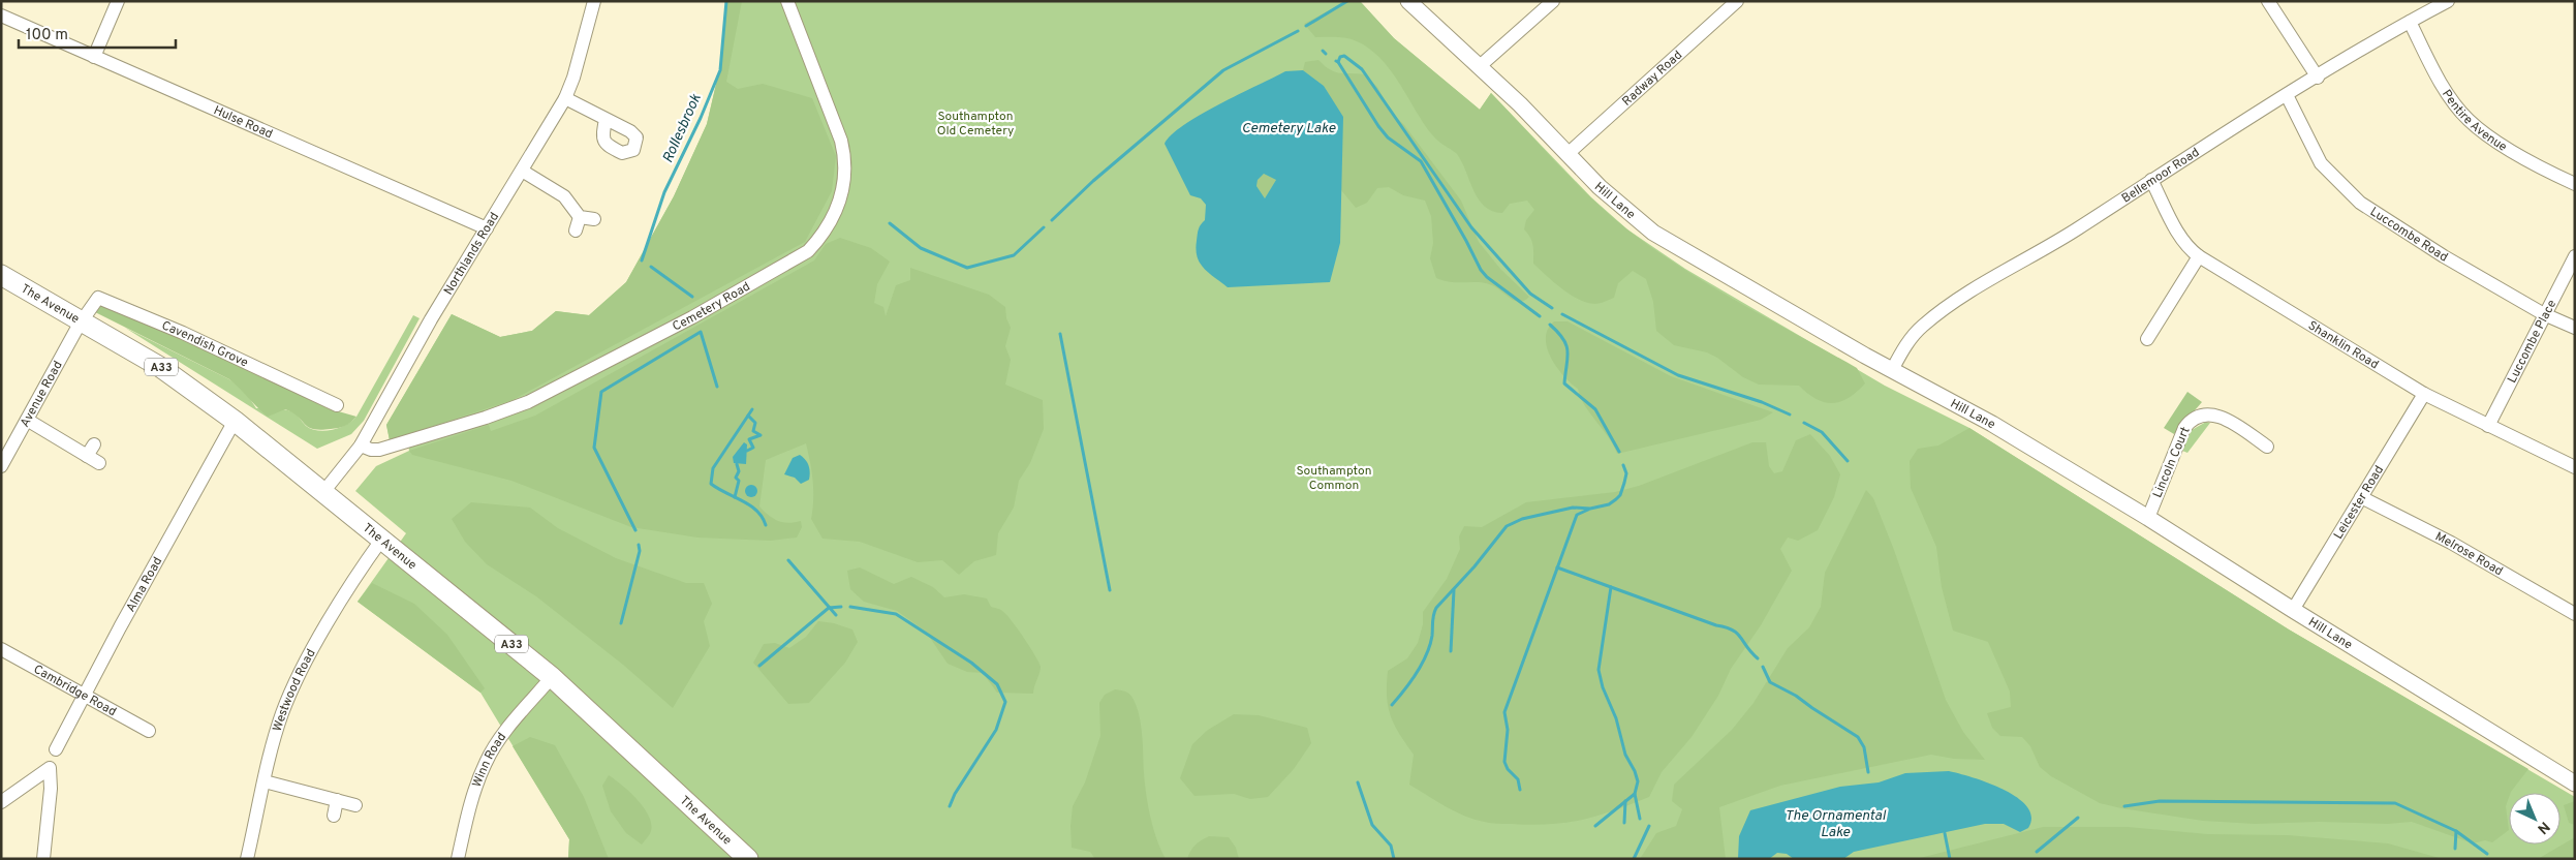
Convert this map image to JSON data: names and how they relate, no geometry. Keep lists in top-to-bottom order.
{
  "streets": {
    "main road": ["The Avenue", "A33"],
    "street": [
      "Radway Road",
      "Pentire Avenue",
      "Hulse Road",
      "Bellemoor Road",
      "Hill Lane",
      "Luccombe Road",
      "Northlands Road",
      "Cemetery Road",
      "Luccombe Place",
      "Cavendish Grove",
      "Shanklin Road",
      "Avenue Road",
      "Lincoln Court",
      "Leicester Road",
      "Melrose Road",
      "Alma Road",
      "Cambridge Road",
      "Westwood Road",
      "Winn Road"
    ]
  },
  "crossings": [
    ["Radway Road", "Hill Lane"],
    ["Pentire Avenue", "Bellemoor Road"],
    ["Hulse Road", "Northlands Road"],
    ["Bellemoor Road", "Hill Lane"],
    ["Bellemoor Road", "Luccombe Road"],
    ["Bellemoor Road", "Shanklin Road"],
    ["Hill Lane", "Lincoln Court"],
    ["Hill Lane", "Leicester Road"],
    ["Luccombe Road", "Luccombe Place"],
    ["Northlands Road", "The Avenue"],
    ["Northlands Road", "Cemetery Road"],
    ["The Avenue", "Cavendish Grove"],
    ["The Avenue", "Avenue Road"],
    ["The Avenue", "Alma Road"],
    ["The Avenue", "Westwood Road"],
    ["The Avenue", "Winn Road"],
    ["Luccombe Place", "Shanklin Road"],
    ["Cavendish Grove", "Avenue Road"],
    ["Shanklin Road", "Leicester Road"],
    ["Leicester Road", "Melrose Road"],
    ["Alma Road", "Cambridge Road"]
  ],
  "water": ["Cemetery Lake", "Rollesbrook", "The Ornamental Lake"],
  "parks": ["Southampton Old Cemetery", "Southampton Common"],
  "scale_bar": "100 m",
  "north": "bottom right"
}
